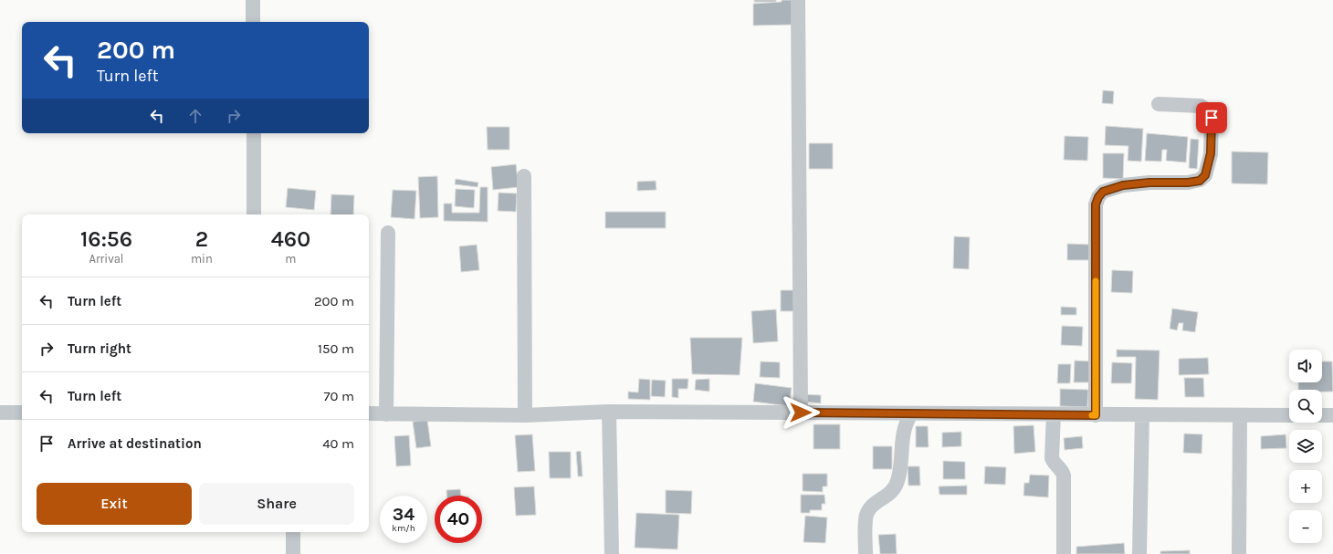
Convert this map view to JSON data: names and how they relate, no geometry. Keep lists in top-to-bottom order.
{
  "page": {
    "turn": ["200 m", "Turn left"],
    "eta": [
      "16:56",
      "Arrival",
      "2",
      "min",
      "460",
      "m"
    ],
    "list": [
      {
        "name": "Turn left",
        "value": "200 m"
      },
      {
        "name": "Turn right",
        "value": "150 m"
      },
      {
        "name": "Turn left",
        "value": "70 m"
      },
      {
        "name": "Arrive at destination",
        "value": "40 m"
      }
    ],
    "map_buttons": ["+", "−"],
    "buttons": ["Exit", "Share"],
    "speed": "34 km/h",
    "limit": "40"
  }
}
